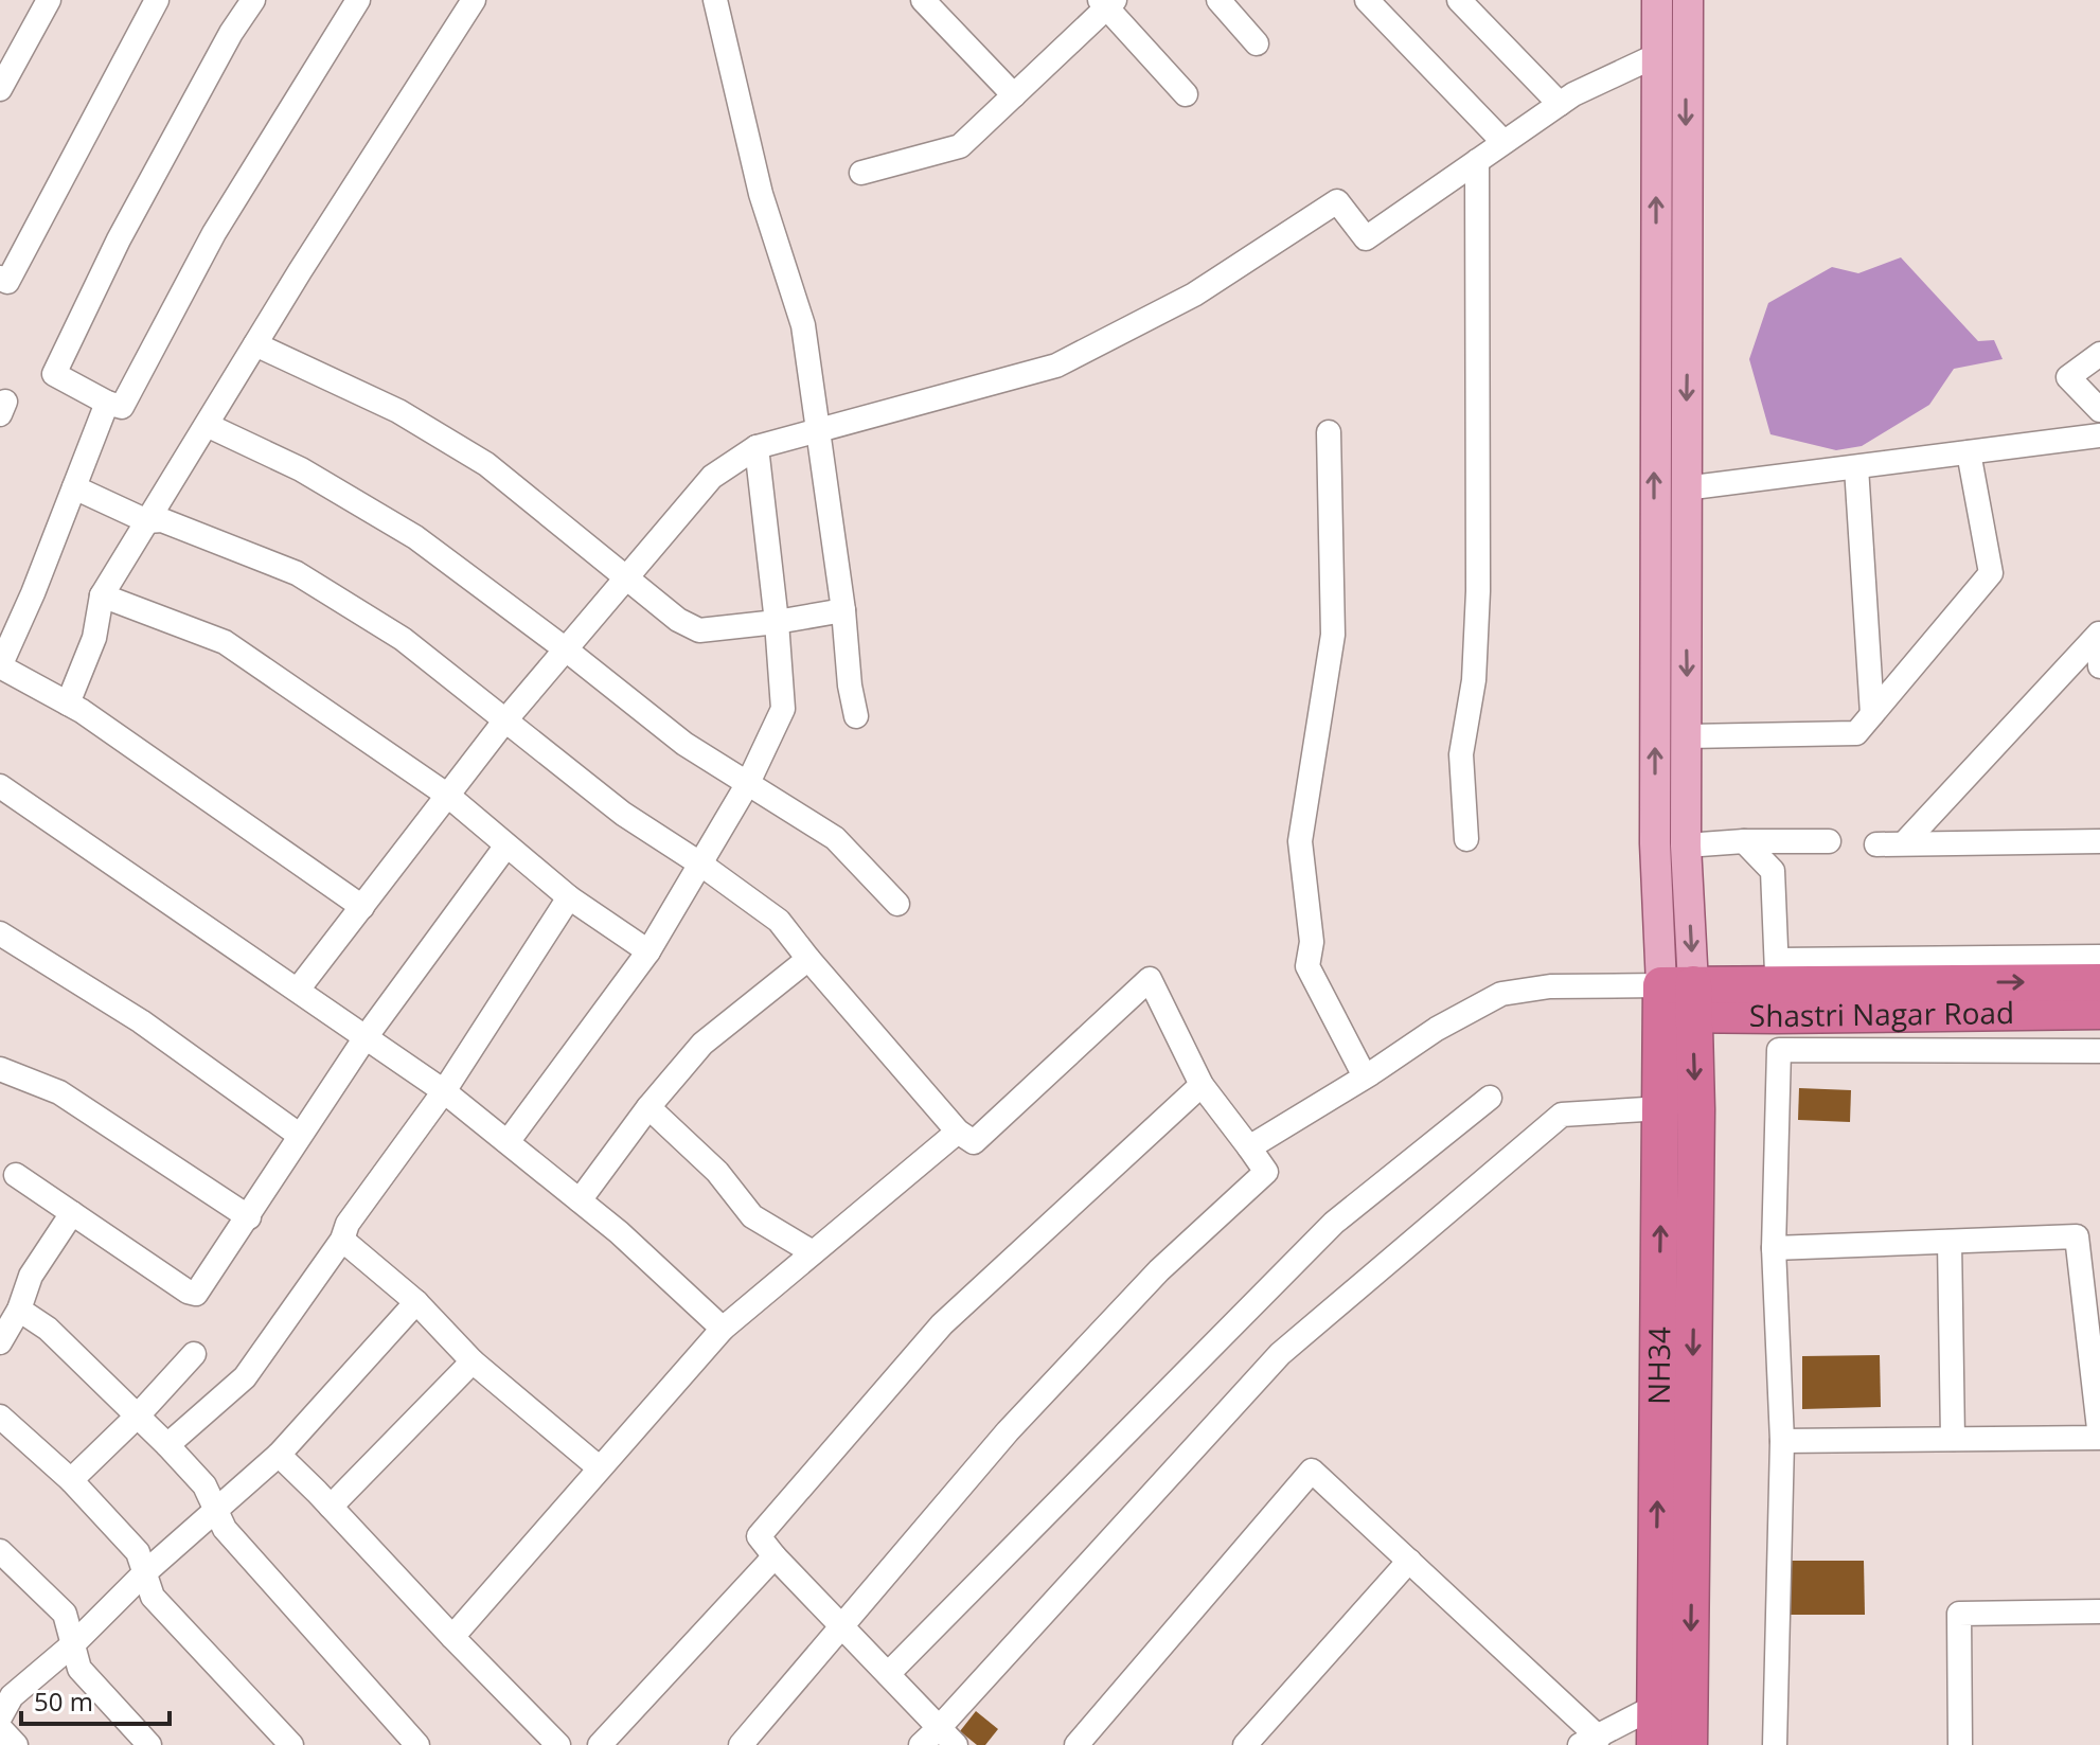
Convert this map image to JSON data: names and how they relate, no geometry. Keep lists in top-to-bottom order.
{
  "streets": {
    "highway": ["Shastri Nagar Road", "NH34"]
  },
  "crossings": [
    ["Shastri Nagar Road", "NH34"]
  ],
  "scale_bar": "50 m"
}
